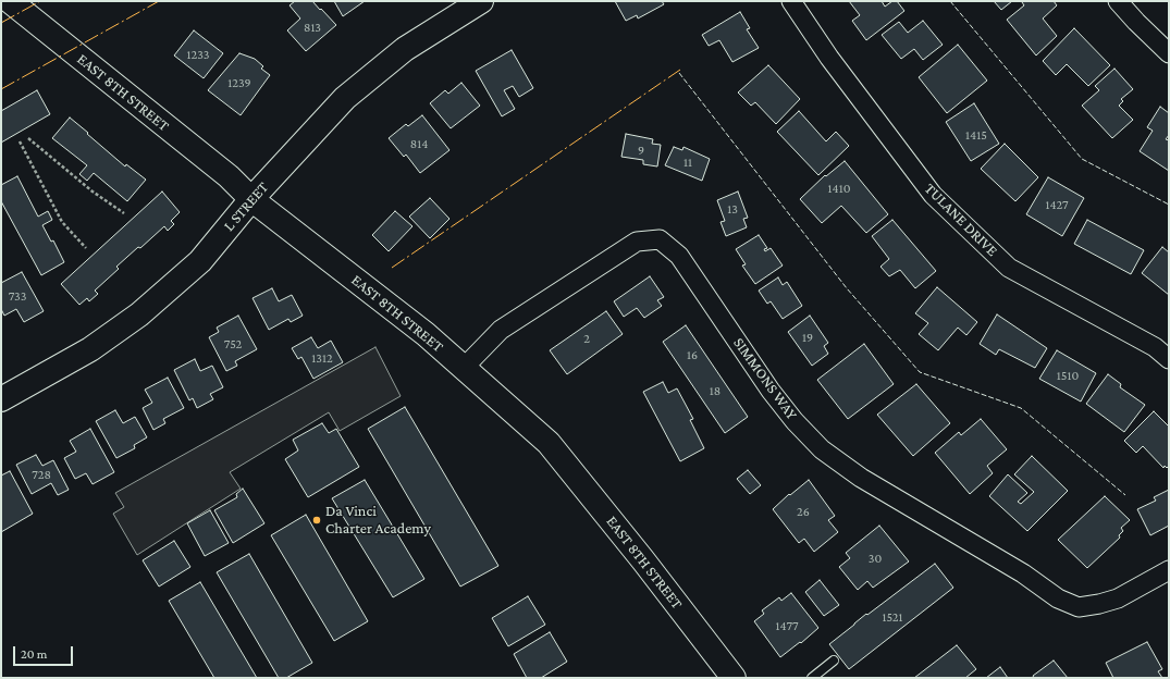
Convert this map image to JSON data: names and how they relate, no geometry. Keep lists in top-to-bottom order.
{
  "streets": {
    "street": [
      "EAST 8TH STREET",
      "L STREET",
      "TULANE DRIVE",
      "SIMMONS WAY"
    ]
  },
  "crossings": [
    ["EAST 8TH STREET", "L STREET"],
    ["EAST 8TH STREET", "SIMMONS WAY"]
  ],
  "places": ["Da Vinci Charter Academy"],
  "house_numbers": [
    "813",
    "1233",
    "1239",
    "1415",
    "814",
    "9",
    "11",
    "1410",
    "1427",
    "13",
    "733",
    "19",
    "2",
    "752",
    "16",
    "1312",
    "1510",
    "18",
    "728",
    "26",
    "30",
    "1521",
    "1477"
  ],
  "scale_bar": "20 m"
}
